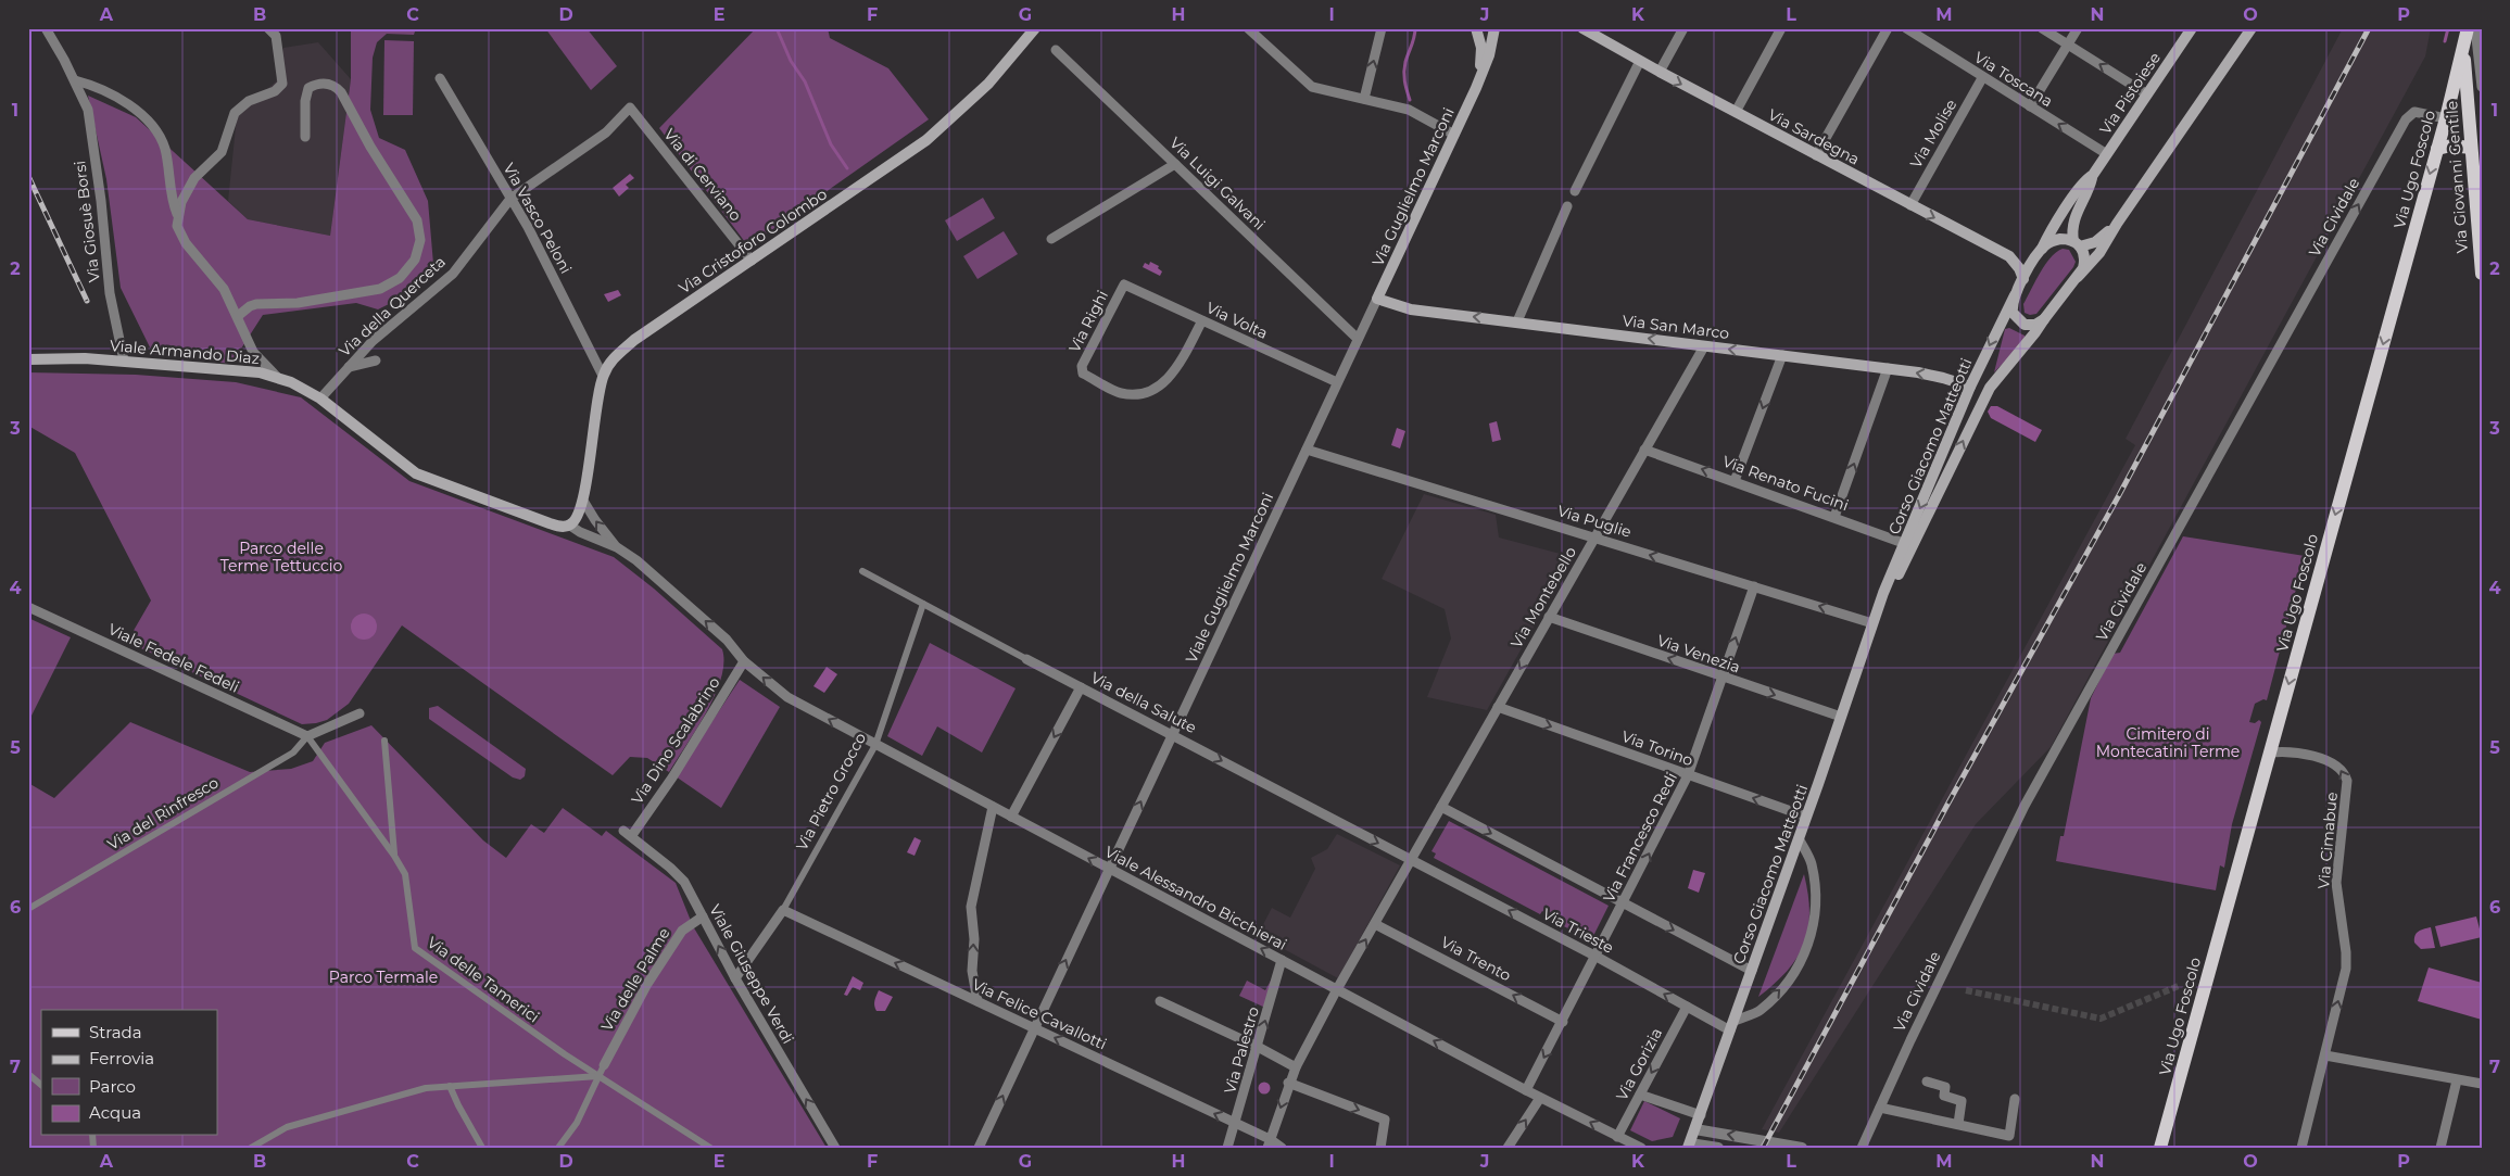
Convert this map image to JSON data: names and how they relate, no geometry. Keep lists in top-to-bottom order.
{
  "streets": {
    "main road": [
      "Via Pistoiese",
      "Via Sardegna",
      "Via Ugo Foscolo",
      "Via Giovanni Gentile",
      "Via Guglielmo Marconi",
      "Via Cristoforo Colombo",
      "Via San Marco",
      "Viale Armando Diaz",
      "Corso Giacomo Matteotti"
    ],
    "street": [
      "Via Toscana",
      "Via Molise",
      "Via di Cerviano",
      "Via Luigi Galvani",
      "Via Cividale",
      "Via Vasco Peloni",
      "Via Giosuè Borsi",
      "Via della Querceta",
      "Via Volta",
      "Via Righi",
      "Via Renato Fucini",
      "Via Puglie",
      "Viale Guglielmo Marconi",
      "Via Montebello",
      "Via Venezia",
      "Viale Fedele Fedeli",
      "Via della Salute",
      "Via Dino Scalabrino",
      "Via Torino",
      "Via Pietro Grocco",
      "Via del Rinfresco",
      "Via Francesco Redi",
      "Via Cimabue",
      "Viale Alessandro Bicchierai",
      "Via Trieste",
      "Via Trento",
      "Viale Giuseppe Verdi",
      "Via delle Tamerici",
      "Via delle Palme",
      "Via Felice Cavallotti",
      "Via Palestro",
      "Via Gorizia"
    ]
  },
  "crossings": [
    ["Via Toscana", "Via Pistoiese"],
    ["Via Toscana", "Via Molise"],
    ["Via Pistoiese", "Via Sardegna"],
    ["Via Pistoiese", "Corso Giacomo Matteotti"],
    ["Via Molise", "Via Sardegna"],
    ["Via Sardegna", "Corso Giacomo Matteotti"],
    ["Via Ugo Foscolo", "Via Giovanni Gentile"],
    ["Via Ugo Foscolo", "Via Cividale"],
    ["Via Ugo Foscolo", "Via Cimabue"],
    ["Via di Cerviano", "Via Cristoforo Colombo"],
    ["Via di Cerviano", "Via della Querceta"],
    ["Via Luigi Galvani", "Viale Guglielmo Marconi"],
    ["Via Guglielmo Marconi", "Via San Marco"],
    ["Via Guglielmo Marconi", "Viale Guglielmo Marconi"],
    ["Via Vasco Peloni", "Via Cristoforo Colombo"],
    ["Via Vasco Peloni", "Via della Querceta"],
    ["Via Giosuè Borsi", "Viale Armando Diaz"],
    ["Via Cristoforo Colombo", "Viale Armando Diaz"],
    ["Via della Querceta", "Viale Armando Diaz"],
    ["Via Volta", "Via Righi"],
    ["Via Volta", "Viale Guglielmo Marconi"],
    ["Via San Marco", "Corso Giacomo Matteotti"],
    ["Via San Marco", "Viale Guglielmo Marconi"],
    ["Via San Marco", "Via Montebello"],
    ["Viale Armando Diaz", "Via Dino Scalabrino"],
    ["Viale Armando Diaz", "Viale Alessandro Bicchierai"],
    ["Corso Giacomo Matteotti", "Via Renato Fucini"],
    ["Corso Giacomo Matteotti", "Via Puglie"],
    ["Corso Giacomo Matteotti", "Via Venezia"],
    ["Corso Giacomo Matteotti", "Via Torino"],
    ["Corso Giacomo Matteotti", "Via Trieste"],
    ["Via Renato Fucini", "Via Montebello"],
    ["Via Puglie", "Viale Guglielmo Marconi"],
    ["Via Puglie", "Via Montebello"],
    ["Via Puglie", "Via Francesco Redi"],
    ["Viale Guglielmo Marconi", "Via della Salute"],
    ["Viale Guglielmo Marconi", "Viale Alessandro Bicchierai"],
    ["Viale Guglielmo Marconi", "Via Felice Cavallotti"],
    ["Via Montebello", "Via Venezia"],
    ["Via Montebello", "Via della Salute"],
    ["Via Montebello", "Via Torino"],
    ["Via Montebello", "Viale Alessandro Bicchierai"],
    ["Via Montebello", "Via Trieste"],
    ["Via Montebello", "Via Trento"],
    ["Via Venezia", "Via Francesco Redi"],
    ["Viale Fedele Fedeli", "Via del Rinfresco"],
    ["Viale Fedele Fedeli", "Via delle Tamerici"],
    ["Via della Salute", "Via Pietro Grocco"],
    ["Via della Salute", "Via Trieste"],
    ["Via Dino Scalabrino", "Viale Alessandro Bicchierai"],
    ["Via Dino Scalabrino", "Viale Giuseppe Verdi"],
    ["Via Torino", "Via Francesco Redi"],
    ["Via Pietro Grocco", "Viale Alessandro Bicchierai"],
    ["Via Pietro Grocco", "Viale Giuseppe Verdi"],
    ["Via Pietro Grocco", "Via Felice Cavallotti"],
    ["Via del Rinfresco", "Via delle Tamerici"],
    ["Via Francesco Redi", "Viale Alessandro Bicchierai"],
    ["Via Francesco Redi", "Via Trieste"],
    ["Via Francesco Redi", "Via Trento"],
    ["Viale Alessandro Bicchierai", "Via Palestro"],
    ["Viale Alessandro Bicchierai", "Via Gorizia"],
    ["Via Trieste", "Via Gorizia"],
    ["Viale Giuseppe Verdi", "Via delle Palme"],
    ["Via Felice Cavallotti", "Via Palestro"]
  ],
  "one_way": [
    "Via Sardegna",
    "Via Ugo Foscolo",
    "Via Cividale",
    "Via San Marco",
    "Via Puglie",
    "Viale Guglielmo Marconi",
    "Via della Salute",
    "Via Cimabue",
    "Viale Alessandro Bicchierai",
    "Via Trento",
    "Viale Giuseppe Verdi",
    "Via Felice Cavallotti",
    "Via Gorizia"
  ],
  "parks": ["Parco delle Terme Tettuccio", "Cimitero di Montecatini Terme", "Parco Termale"],
  "legend": [
    "Strada",
    "Ferrovia",
    "Parco",
    "Acqua"
  ],
  "grid": {
    "columns": [
      "A",
      "B",
      "C",
      "D",
      "E",
      "F",
      "G",
      "H",
      "I",
      "J",
      "K",
      "L",
      "M",
      "N",
      "O",
      "P"
    ],
    "rows": [
      "1",
      "2",
      "3",
      "4",
      "5",
      "6",
      "7"
    ]
  }
}
